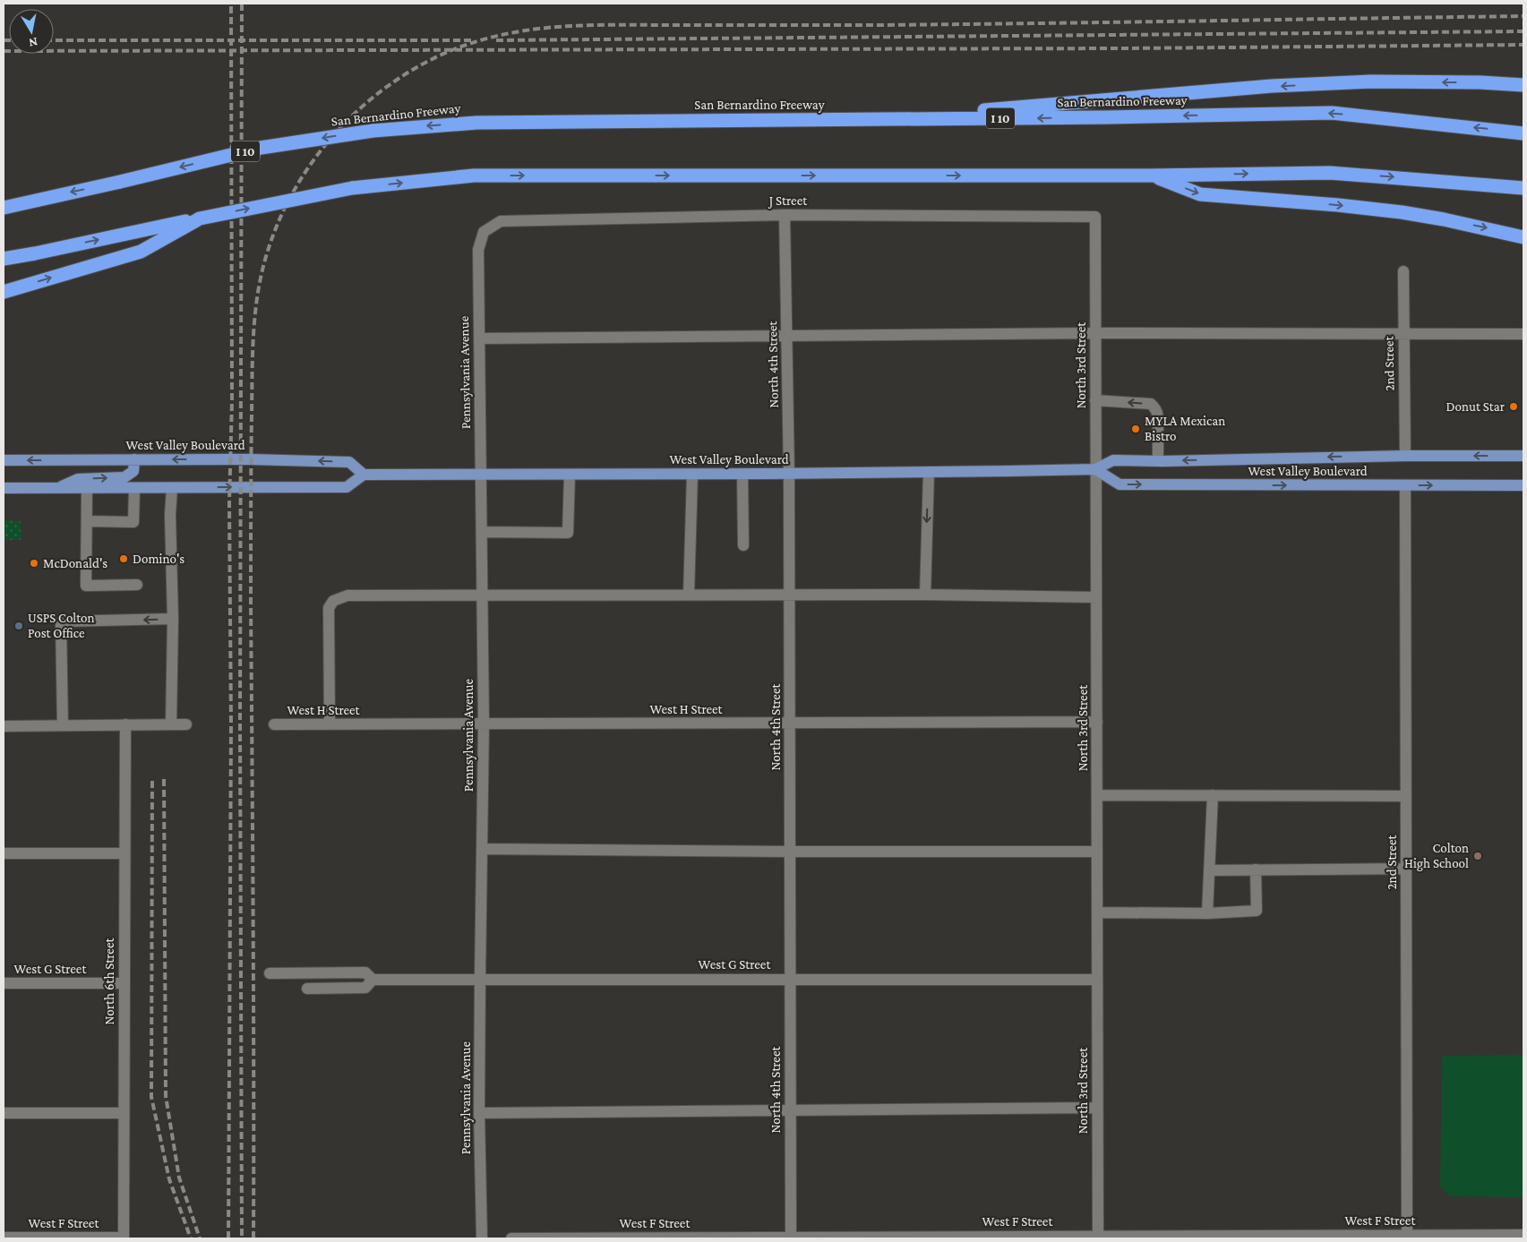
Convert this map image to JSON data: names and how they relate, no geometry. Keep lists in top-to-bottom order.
{
  "streets": {
    "highway": ["San Bernardino Freeway", "I 10"],
    "main road": ["West Valley Boulevard"],
    "street": [
      "J Street",
      "2nd Street",
      "North 4th Street",
      "North 3rd Street",
      "Pennsylvania Avenue",
      "West H Street",
      "West G Street",
      "North 6th Street",
      "West F Street"
    ]
  },
  "crossings": [
    ["J Street", "North 4th Street"],
    ["J Street", "North 3rd Street"],
    ["J Street", "Pennsylvania Avenue"],
    ["2nd Street", "West Valley Boulevard"],
    ["2nd Street", "West F Street"],
    ["North 4th Street", "West Valley Boulevard"],
    ["North 4th Street", "West H Street"],
    ["North 4th Street", "West G Street"],
    ["North 4th Street", "West F Street"],
    ["North 3rd Street", "West Valley Boulevard"],
    ["North 3rd Street", "West H Street"],
    ["North 3rd Street", "West G Street"],
    ["North 3rd Street", "West F Street"],
    ["Pennsylvania Avenue", "West Valley Boulevard"],
    ["Pennsylvania Avenue", "West H Street"],
    ["Pennsylvania Avenue", "West G Street"],
    ["West G Street", "North 6th Street"],
    ["North 6th Street", "West F Street"]
  ],
  "places": [
    "Donut Star",
    "MYLA Mexican Bistro",
    "Domino's",
    "McDonald's",
    "USPS Colton Post Office",
    "Colton High School"
  ],
  "north": "bottom"
}
